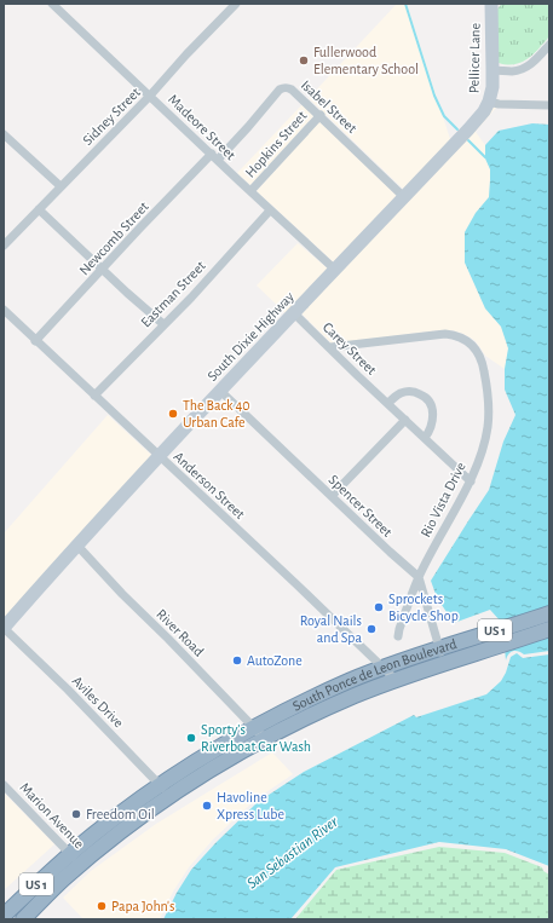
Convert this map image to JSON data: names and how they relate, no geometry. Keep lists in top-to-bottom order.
{
  "streets": {
    "highway": ["US 1", "South Ponce de Leon Boulevard"],
    "main road": ["Pellicer Lane", "South Dixie Highway"],
    "street": [
      "Isabel Street",
      "Sidney Street",
      "Madeore Street",
      "Hopkins Street",
      "Newcomb Street",
      "Eastman Street",
      "Carey Street",
      "Anderson Street",
      "Rio Vista Drive",
      "Spencer Street",
      "River Road",
      "Aviles Drive",
      "Marion Avenue"
    ]
  },
  "crossings": [
    ["Pellicer Lane", "South Dixie Highway"],
    ["Isabel Street", "Madeore Street"],
    ["Isabel Street", "Hopkins Street"],
    ["Isabel Street", "Newcomb Street"],
    ["Isabel Street", "South Dixie Highway"],
    ["Sidney Street", "Madeore Street"],
    ["Madeore Street", "Hopkins Street"],
    ["Madeore Street", "Newcomb Street"],
    ["Madeore Street", "Eastman Street"],
    ["Madeore Street", "South Dixie Highway"],
    ["Newcomb Street", "Anderson Street"],
    ["Eastman Street", "Anderson Street"],
    ["South Dixie Highway", "Carey Street"],
    ["South Dixie Highway", "Anderson Street"],
    ["South Dixie Highway", "Spencer Street"],
    ["South Dixie Highway", "River Road"],
    ["South Dixie Highway", "Aviles Drive"],
    ["Carey Street", "Rio Vista Drive"],
    ["Anderson Street", "South Ponce de Leon Boulevard"],
    ["Rio Vista Drive", "Spencer Street"],
    ["River Road", "South Ponce de Leon Boulevard"],
    ["South Ponce de Leon Boulevard", "Aviles Drive"],
    ["South Ponce de Leon Boulevard", "Marion Avenue"]
  ],
  "water": ["San Sebastian River"],
  "places": [
    "Fullerwood Elementary School",
    "The Back 40 Urban Cafe",
    "Sprockets Bicycle Shop",
    "Royal Nails and Spa",
    "AutoZone",
    "Sporty’s Riverboat Car Wash",
    "Havoline Xpress Lube",
    "Freedom Oil",
    "Papa John's"
  ]
}
